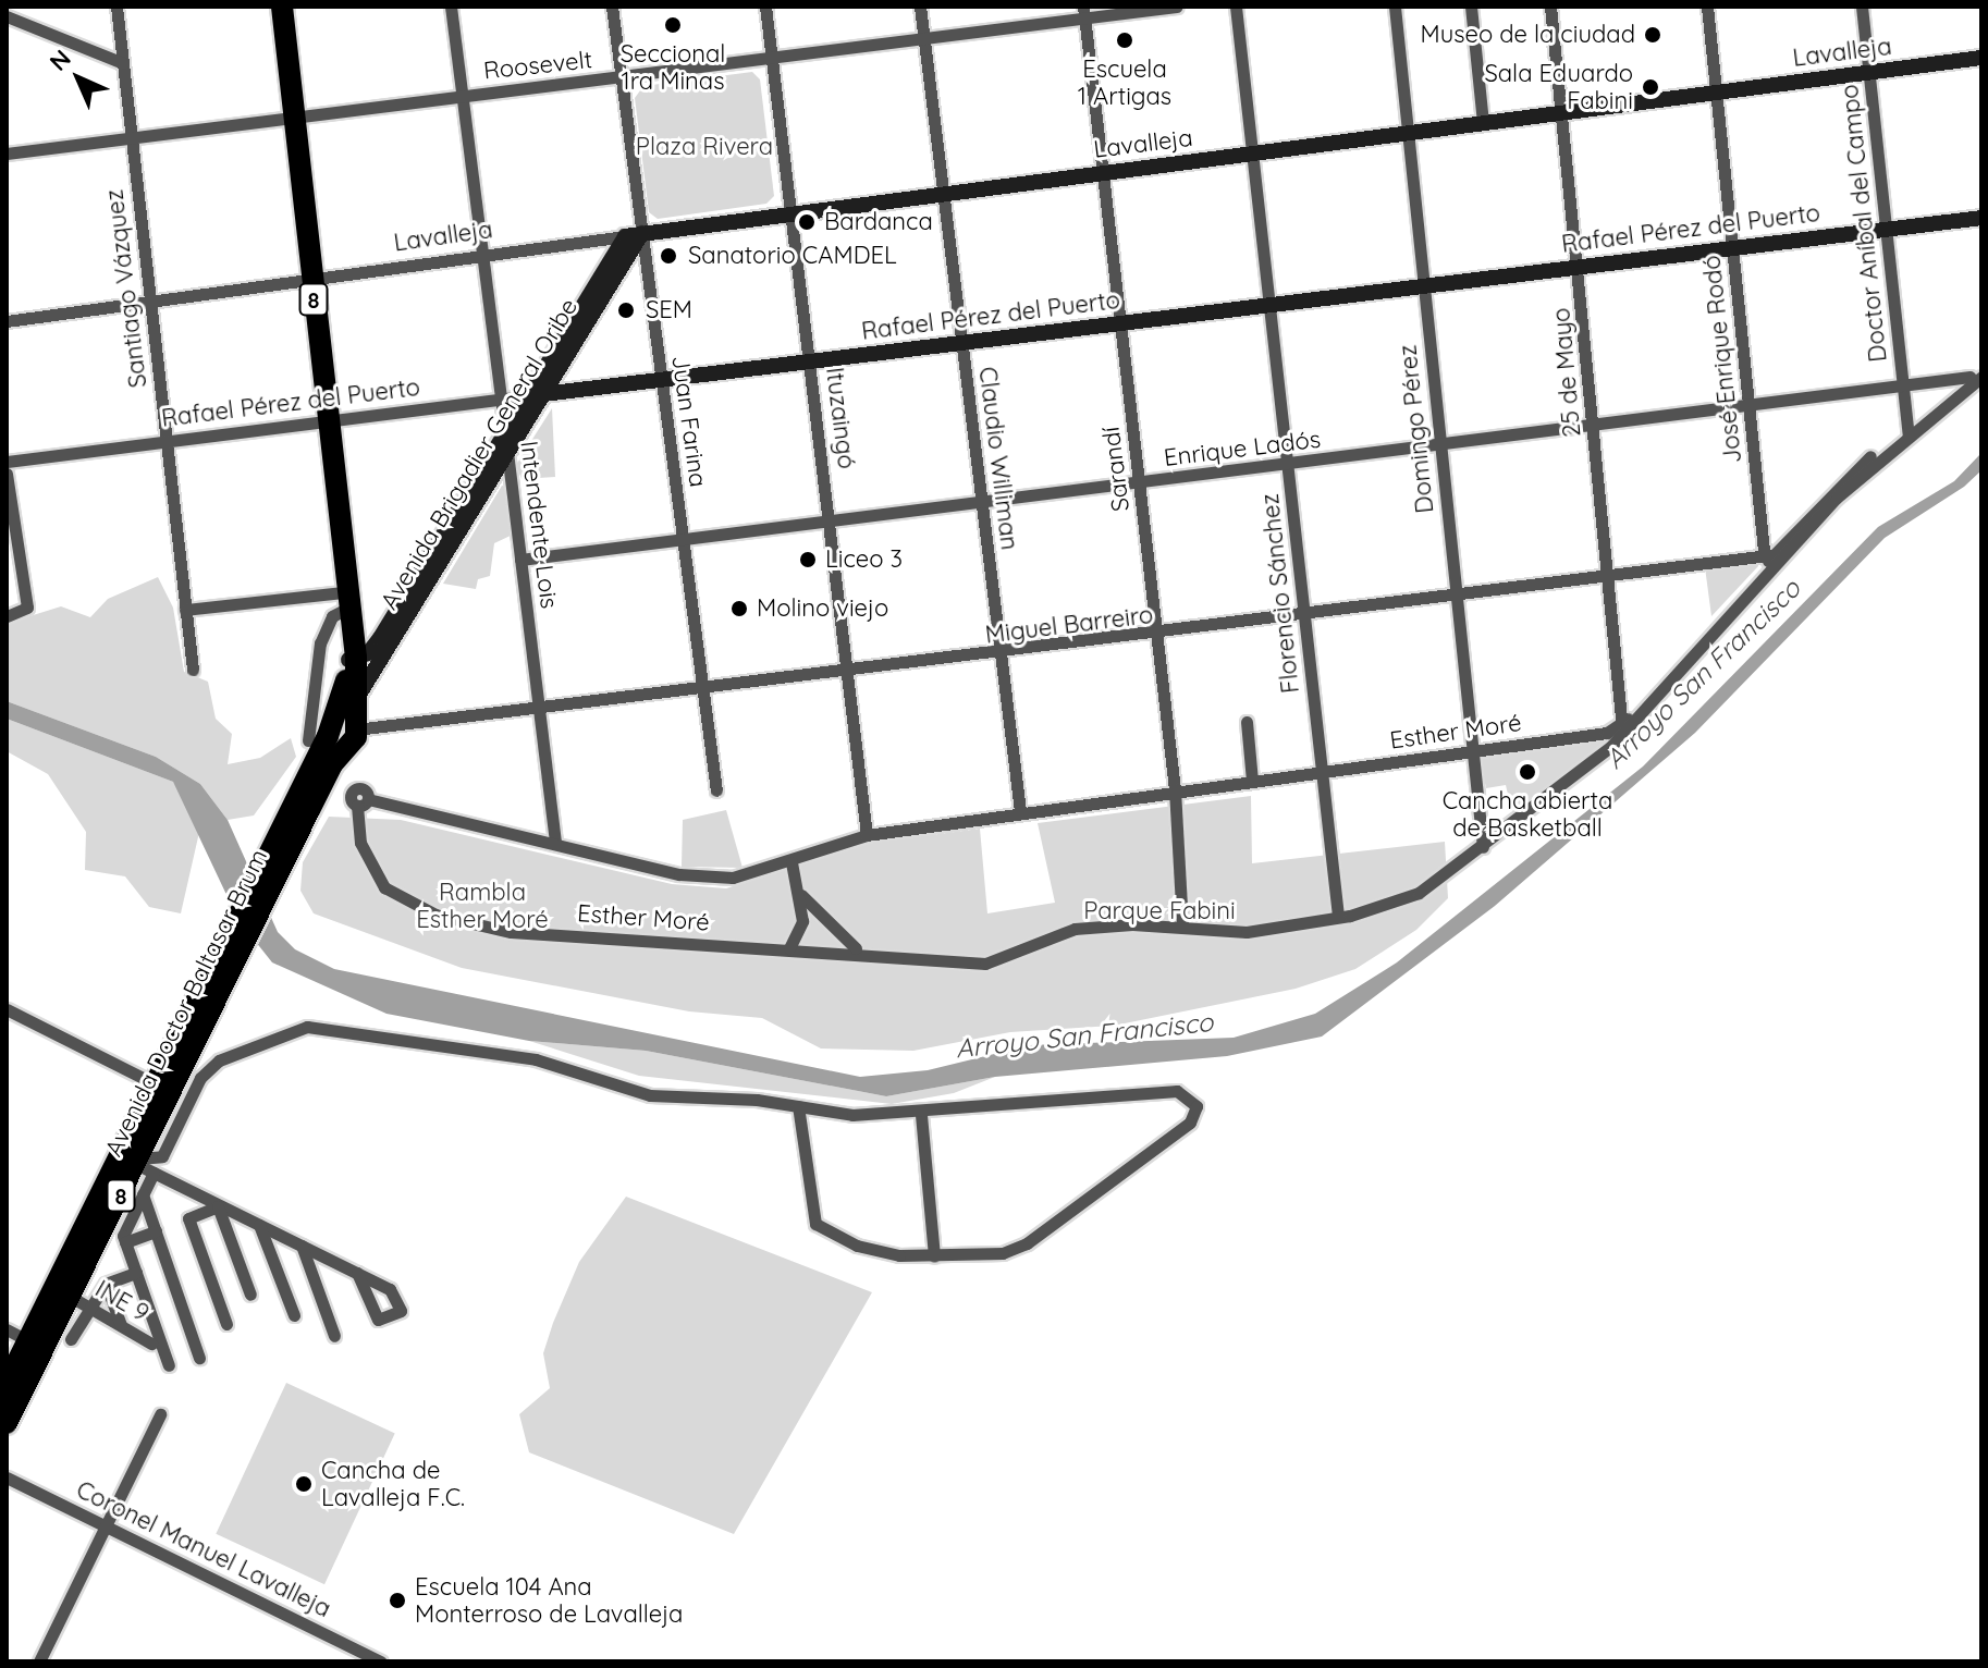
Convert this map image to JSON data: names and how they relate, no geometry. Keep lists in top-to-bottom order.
{
  "streets": {
    "highway": ["8", "Avenida Doctor Baltasar Brum"],
    "main road": ["Lavalleja", "Rafael Pérez del Puerto", "Avenida Brigadier General Oribe"],
    "street": [
      "Roosevelt",
      "Doctor Aníbal del Campo",
      "Santiago Vázquez",
      "José Enrique Rodó",
      "25 de Mayo",
      "Ituzaingó",
      "Juan Farina",
      "Domingo Pérez",
      "Enrique Ladós",
      "Claudio Williman",
      "Sarandí",
      "Intendente Lois",
      "Florencio Sánchez",
      "Miguel Barreiro",
      "Esther Moré",
      "INE 9",
      "Coronel Manuel Lavalleja"
    ]
  },
  "crossings": [
    ["Lavalleja", "Doctor Aníbal del Campo"],
    ["Lavalleja", "Santiago Vázquez"],
    ["Lavalleja", "8"],
    ["Lavalleja", "José Enrique Rodó"],
    ["Lavalleja", "25 de Mayo"],
    ["Lavalleja", "Ituzaingó"],
    ["Lavalleja", "Juan Farina"],
    ["Lavalleja", "Domingo Pérez"],
    ["Lavalleja", "Avenida Brigadier General Oribe"],
    ["Lavalleja", "Claudio Williman"],
    ["Lavalleja", "Sarandí"],
    ["Lavalleja", "Intendente Lois"],
    ["Lavalleja", "Florencio Sánchez"],
    ["Roosevelt", "Santiago Vázquez"],
    ["Roosevelt", "8"],
    ["Roosevelt", "Ituzaingó"],
    ["Roosevelt", "Juan Farina"],
    ["Roosevelt", "Claudio Williman"],
    ["Roosevelt", "Sarandí"],
    ["Roosevelt", "Intendente Lois"],
    ["Doctor Aníbal del Campo", "Rafael Pérez del Puerto"],
    ["Doctor Aníbal del Campo", "Enrique Ladós"],
    ["Doctor Aníbal del Campo", "Esther Moré"],
    ["Rafael Pérez del Puerto", "Santiago Vázquez"],
    ["Rafael Pérez del Puerto", "8"],
    ["Rafael Pérez del Puerto", "José Enrique Rodó"],
    ["Rafael Pérez del Puerto", "25 de Mayo"],
    ["Rafael Pérez del Puerto", "Ituzaingó"],
    ["Rafael Pérez del Puerto", "Juan Farina"],
    ["Rafael Pérez del Puerto", "Domingo Pérez"],
    ["Rafael Pérez del Puerto", "Avenida Brigadier General Oribe"],
    ["Rafael Pérez del Puerto", "Claudio Williman"],
    ["Rafael Pérez del Puerto", "Sarandí"],
    ["Rafael Pérez del Puerto", "Intendente Lois"],
    ["Rafael Pérez del Puerto", "Florencio Sánchez"],
    ["8", "Avenida Brigadier General Oribe"],
    ["8", "Miguel Barreiro"],
    ["8", "Avenida Doctor Baltasar Brum"],
    ["José Enrique Rodó", "Enrique Ladós"],
    ["José Enrique Rodó", "Miguel Barreiro"],
    ["José Enrique Rodó", "Esther Moré"],
    ["25 de Mayo", "Enrique Ladós"],
    ["25 de Mayo", "Miguel Barreiro"],
    ["25 de Mayo", "Esther Moré"],
    ["Ituzaingó", "Enrique Ladós"],
    ["Ituzaingó", "Miguel Barreiro"],
    ["Ituzaingó", "Esther Moré"],
    ["Juan Farina", "Enrique Ladós"],
    ["Juan Farina", "Avenida Brigadier General Oribe"],
    ["Juan Farina", "Miguel Barreiro"],
    ["Domingo Pérez", "Enrique Ladós"],
    ["Domingo Pérez", "Miguel Barreiro"],
    ["Domingo Pérez", "Esther Moré"],
    ["Enrique Ladós", "Claudio Williman"],
    ["Enrique Ladós", "Sarandí"],
    ["Enrique Ladós", "Intendente Lois"],
    ["Enrique Ladós", "Florencio Sánchez"],
    ["Enrique Ladós", "Esther Moré"],
    ["Avenida Brigadier General Oribe", "Intendente Lois"],
    ["Claudio Williman", "Miguel Barreiro"],
    ["Claudio Williman", "Esther Moré"],
    ["Sarandí", "Miguel Barreiro"],
    ["Sarandí", "Esther Moré"],
    ["Intendente Lois", "Miguel Barreiro"],
    ["Intendente Lois", "Esther Moré"],
    ["Florencio Sánchez", "Miguel Barreiro"],
    ["Florencio Sánchez", "Esther Moré"],
    ["Miguel Barreiro", "Esther Moré"],
    ["Miguel Barreiro", "Avenida Doctor Baltasar Brum"],
    ["Avenida Doctor Baltasar Brum", "INE 9"]
  ],
  "water": ["Arroyo San Francisco"],
  "parks": ["Plaza Rivera", "Rambla Esther Moré", "Parque Fabini"],
  "places": [
    "Seccional 1ra Minas",
    "Museo de la ciudad",
    "Escuela 1 Artigas",
    "Sala Eduardo Fabini",
    "Bardanca",
    "Sanatorio CAMDEL",
    "SEM",
    "Liceo 3",
    "Molino viejo",
    "Cancha abierta de Basketball",
    "Cancha de Lavalleja F.C.",
    "Escuela 104 Ana Monterroso de Lavalleja"
  ],
  "north": "top left"
}
